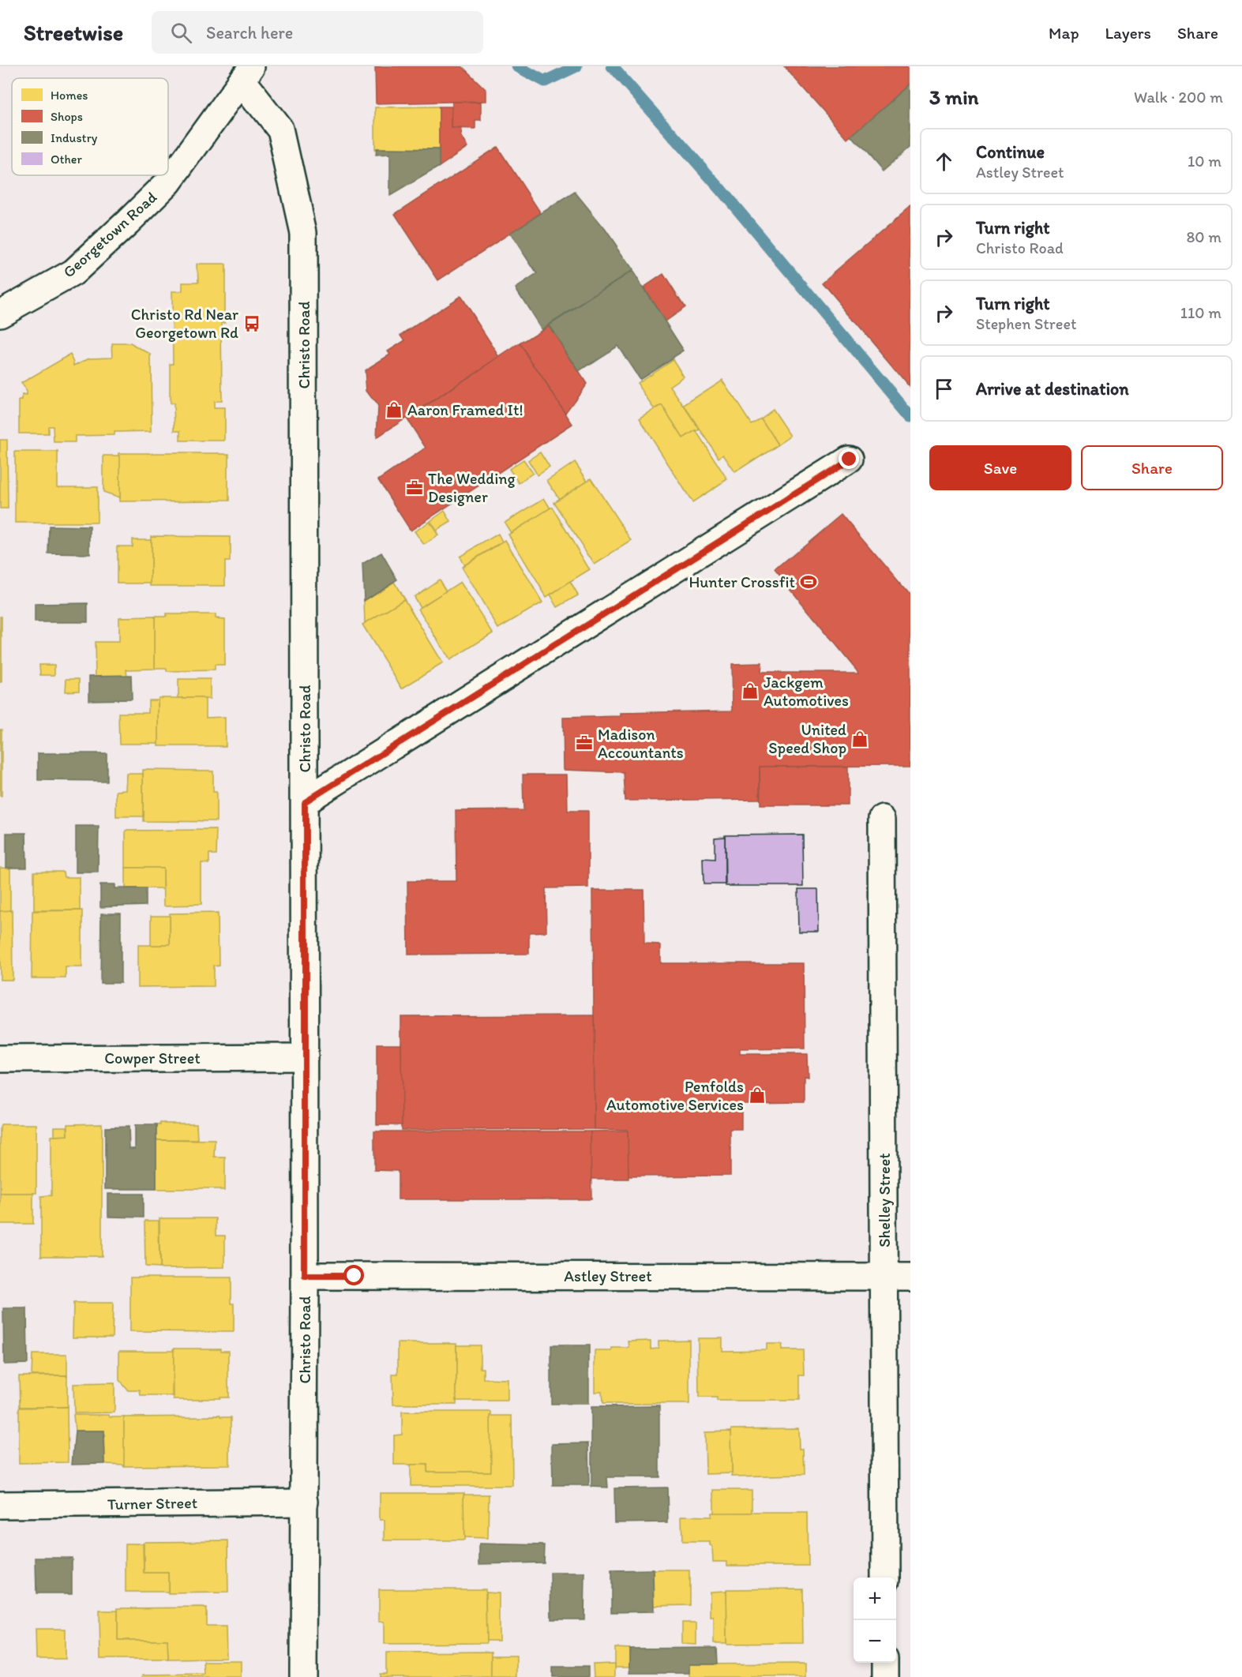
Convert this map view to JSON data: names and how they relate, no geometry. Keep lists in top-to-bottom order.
{
  "streets": {
    "street": [
      "Georgetown Road",
      "Christo Road",
      "Cowper Street",
      "Shelley Street",
      "Astley Street",
      "Turner Street"
    ]
  },
  "crossings": [
    ["Georgetown Road", "Christo Road"],
    ["Christo Road", "Cowper Street"],
    ["Christo Road", "Astley Street"],
    ["Christo Road", "Turner Street"],
    ["Shelley Street", "Astley Street"]
  ],
  "places": {
    "bus stop": ["Christo Rd Near Georgetown Rd"],
    "shop": [
      "Aaron Framed It!",
      "Jackgem Automotives",
      "United Speed Shop",
      "Penfolds Automotive Services"
    ],
    "office": ["The Wedding Designer", "Madison Accountants"],
    "sports": ["Hunter Crossfit"]
  },
  "legend": [
    "Homes",
    "Shops",
    "Industry",
    "Other"
  ],
  "page": {
    "header": "Streetwise",
    "search": "Search here",
    "nav": ["Map", "Layers", "Share"],
    "heading": ["3 min", "Walk · 200 m"],
    "list": [
      ["Continue", "Astley Street", "10 m"],
      ["Turn right", "Christo Road", "80 m"],
      ["Turn right", "Stephen Street", "110 m"],
      "Arrive at destination"
    ],
    "buttons": ["Save", "Share"],
    "map_buttons": ["+", "−"]
  }
}
